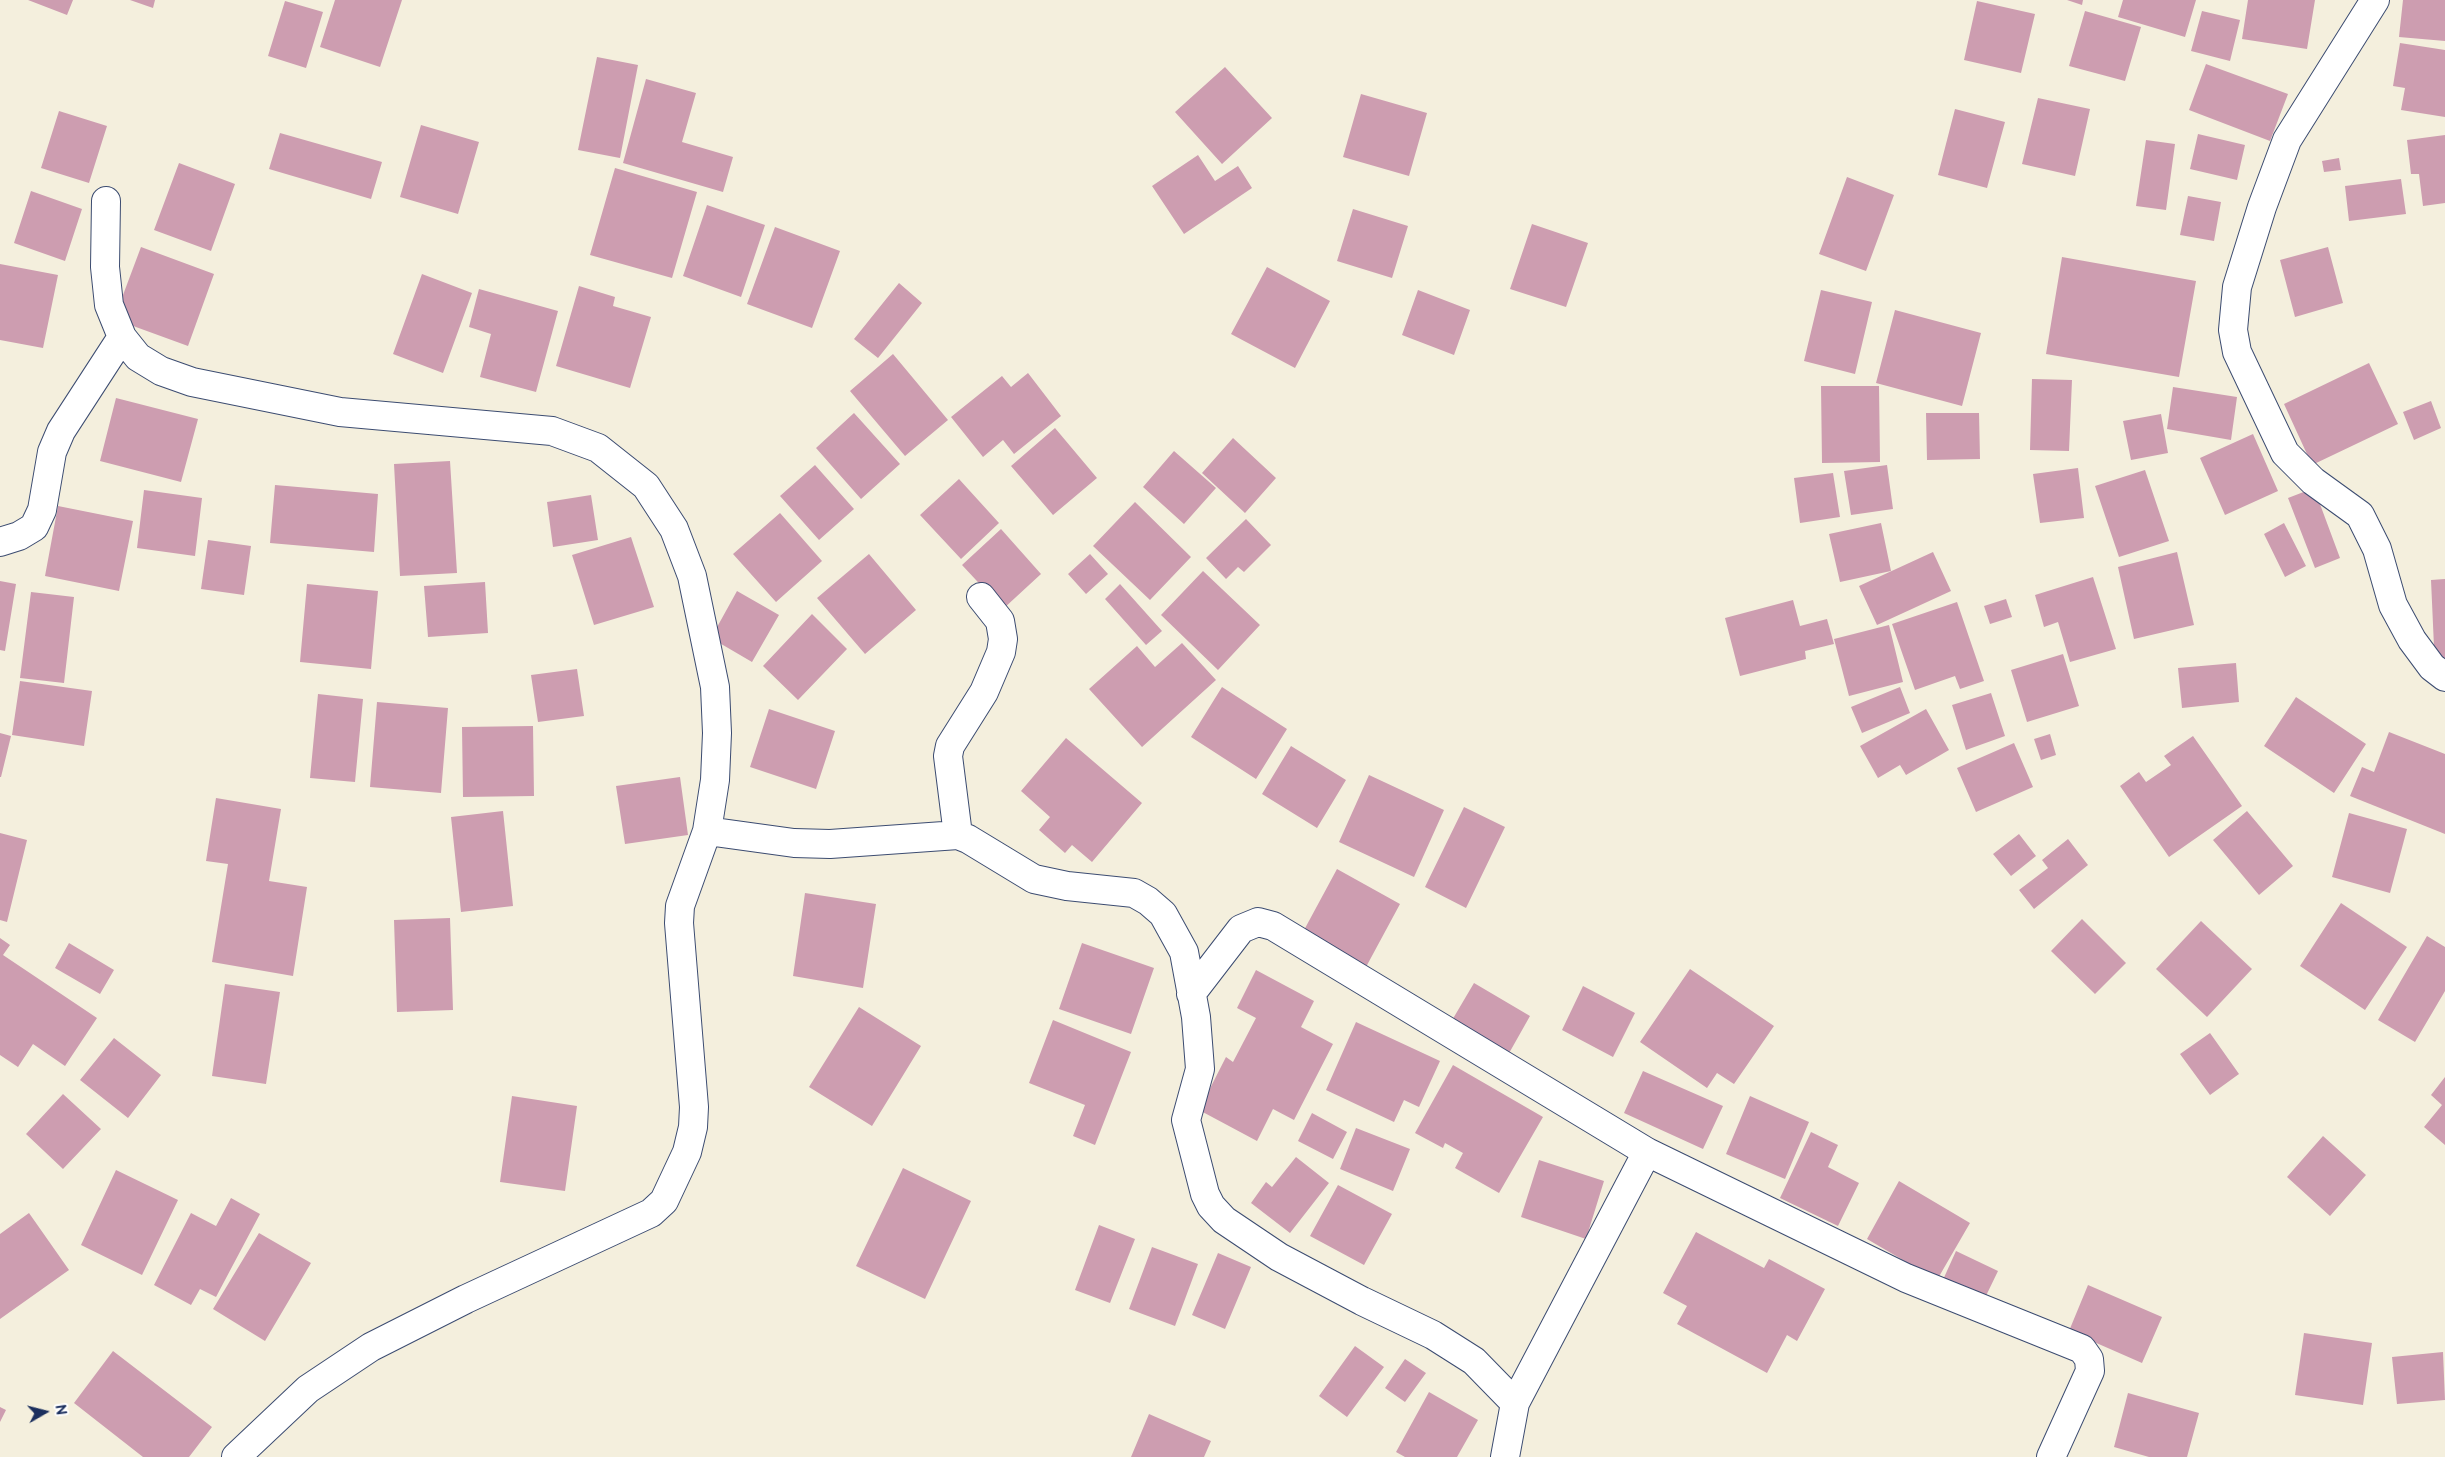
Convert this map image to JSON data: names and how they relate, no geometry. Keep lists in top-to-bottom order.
{
  "north": "right"
}
